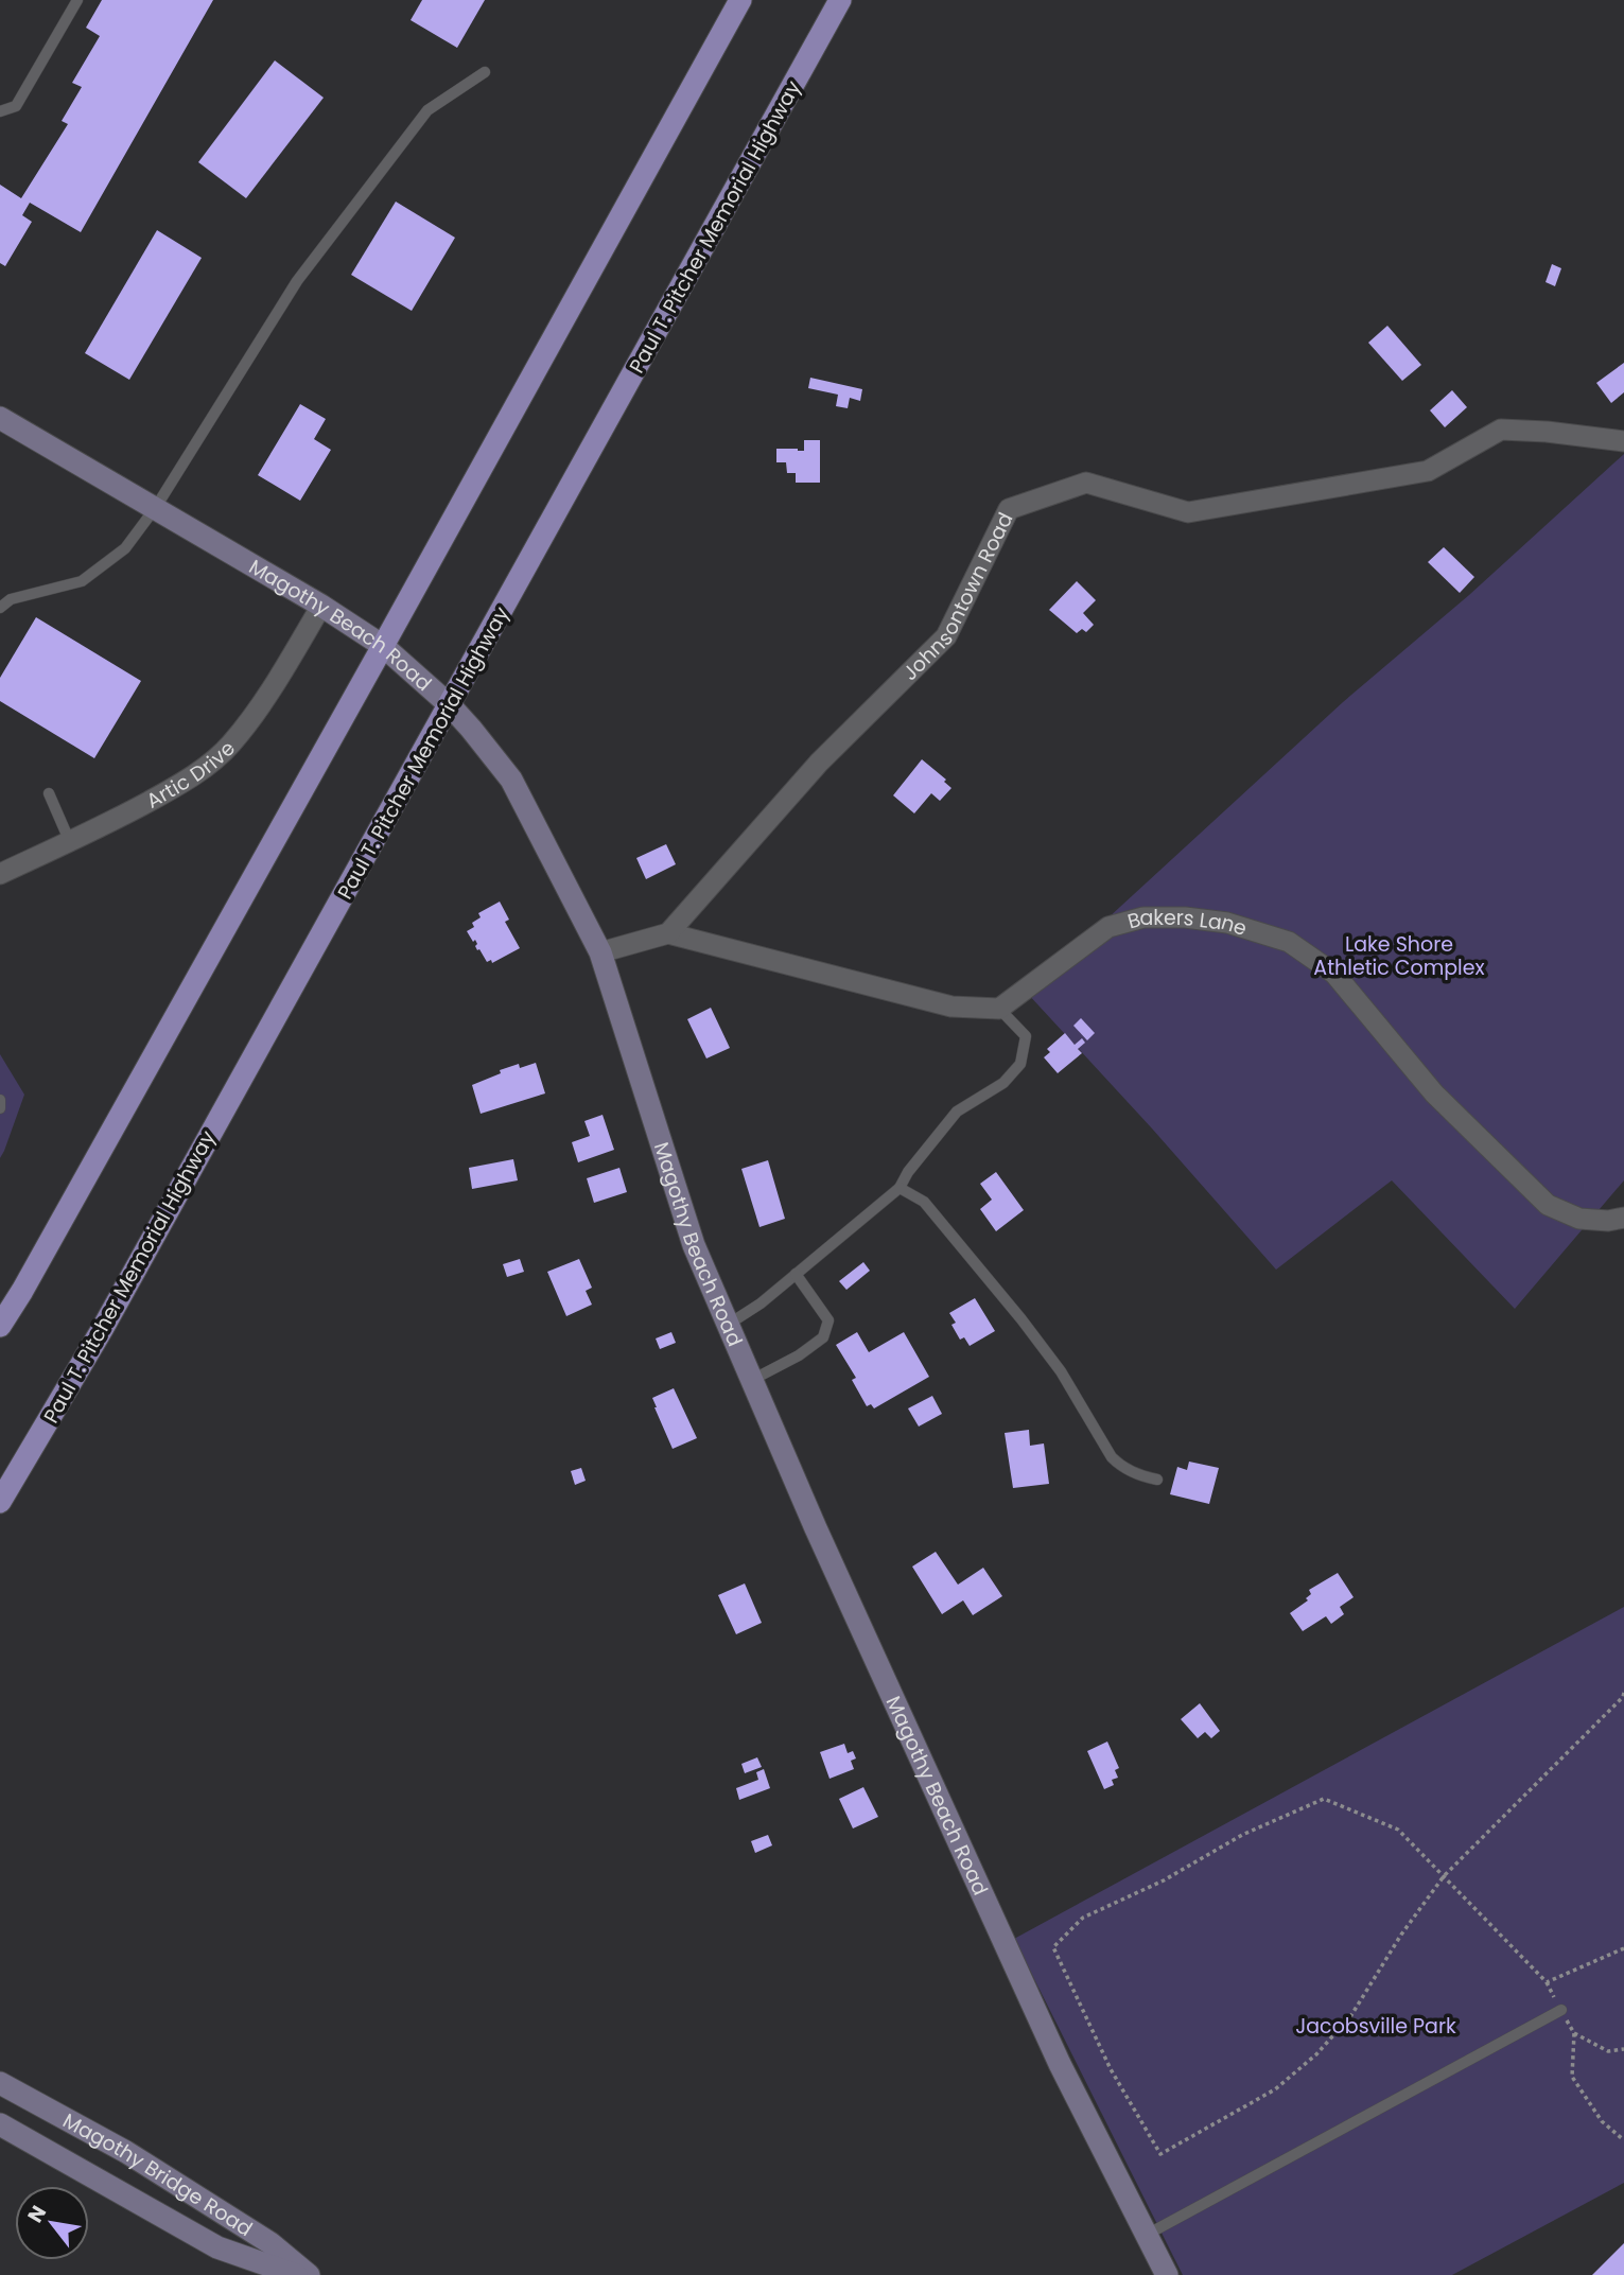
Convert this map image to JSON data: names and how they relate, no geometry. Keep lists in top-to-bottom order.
{
  "streets": {
    "main road": ["Paul T. Pitcher Memorial Highway"],
    "street": [
      "Johnsontown Road",
      "Magothy Beach Road",
      "Artic Drive",
      "Bakers Lane",
      "Magothy Bridge Road"
    ]
  },
  "crossings": [
    ["Paul T. Pitcher Memorial Highway", "Magothy Beach Road"],
    ["Magothy Beach Road", "Artic Drive"]
  ],
  "parks": ["Lake Shore Athletic Complex", "Jacobsville Park"],
  "north": "top left"
}
